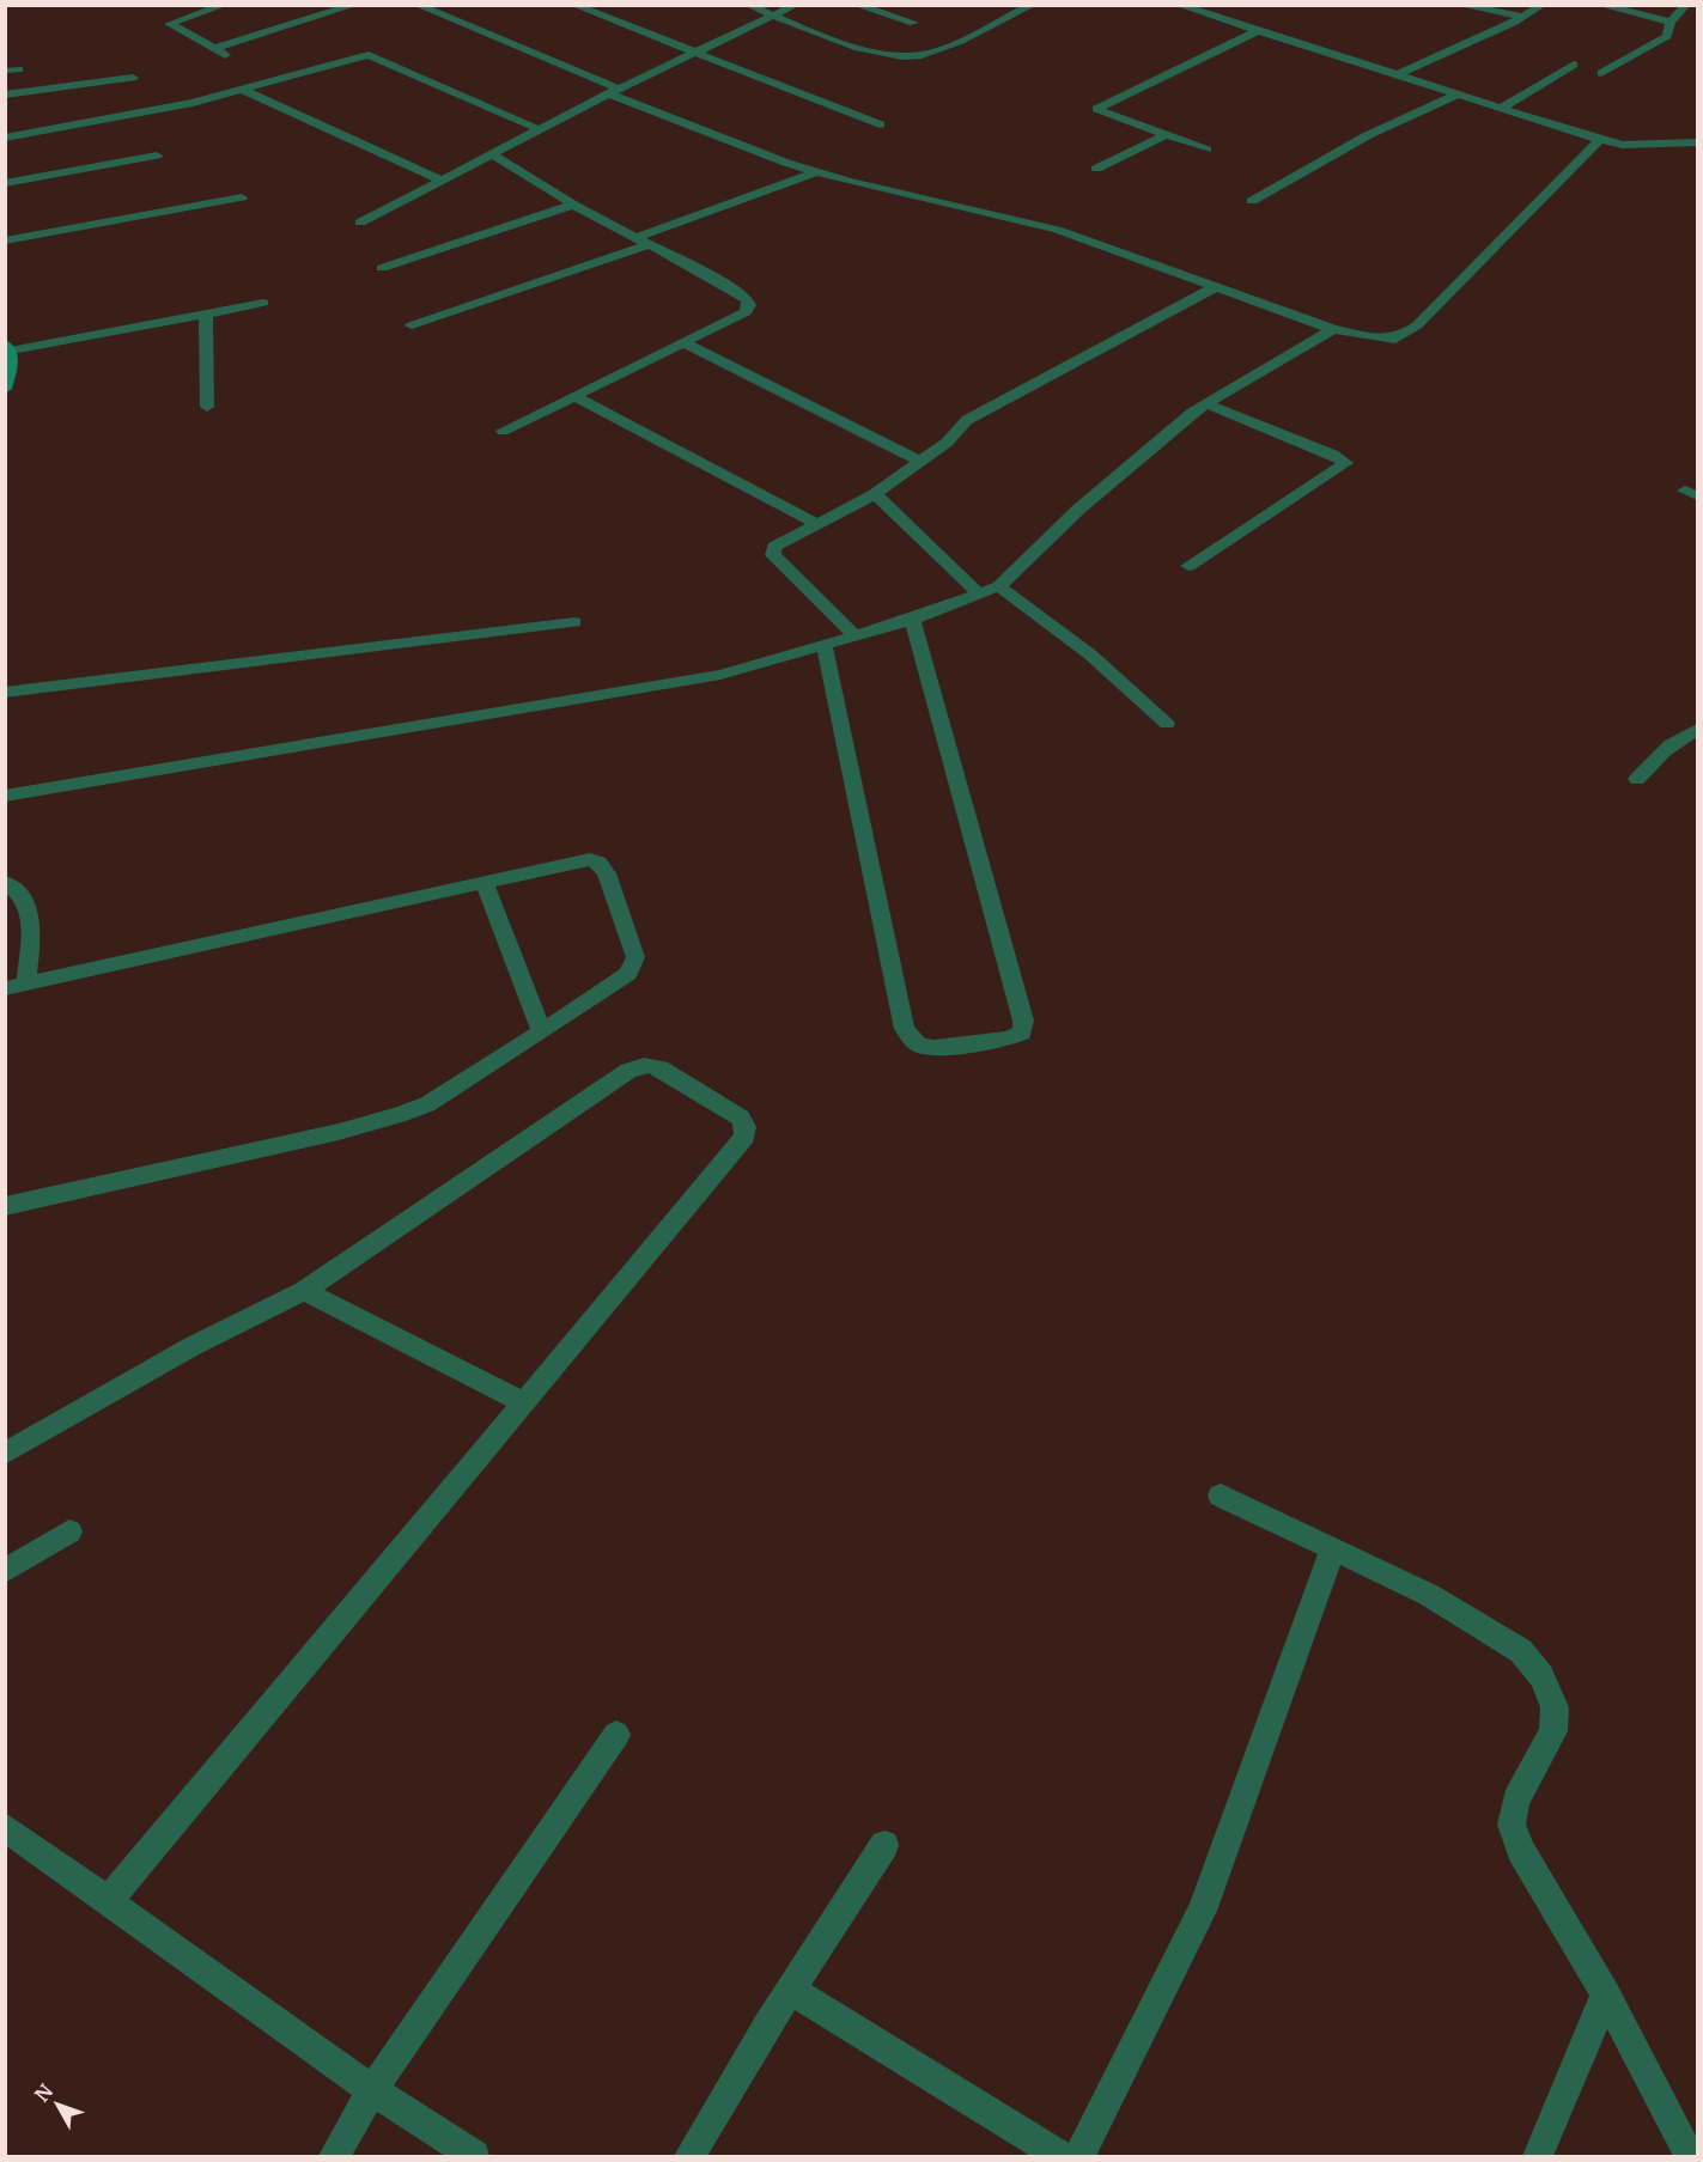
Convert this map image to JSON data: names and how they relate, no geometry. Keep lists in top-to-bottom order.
{
  "north": "top left"
}
